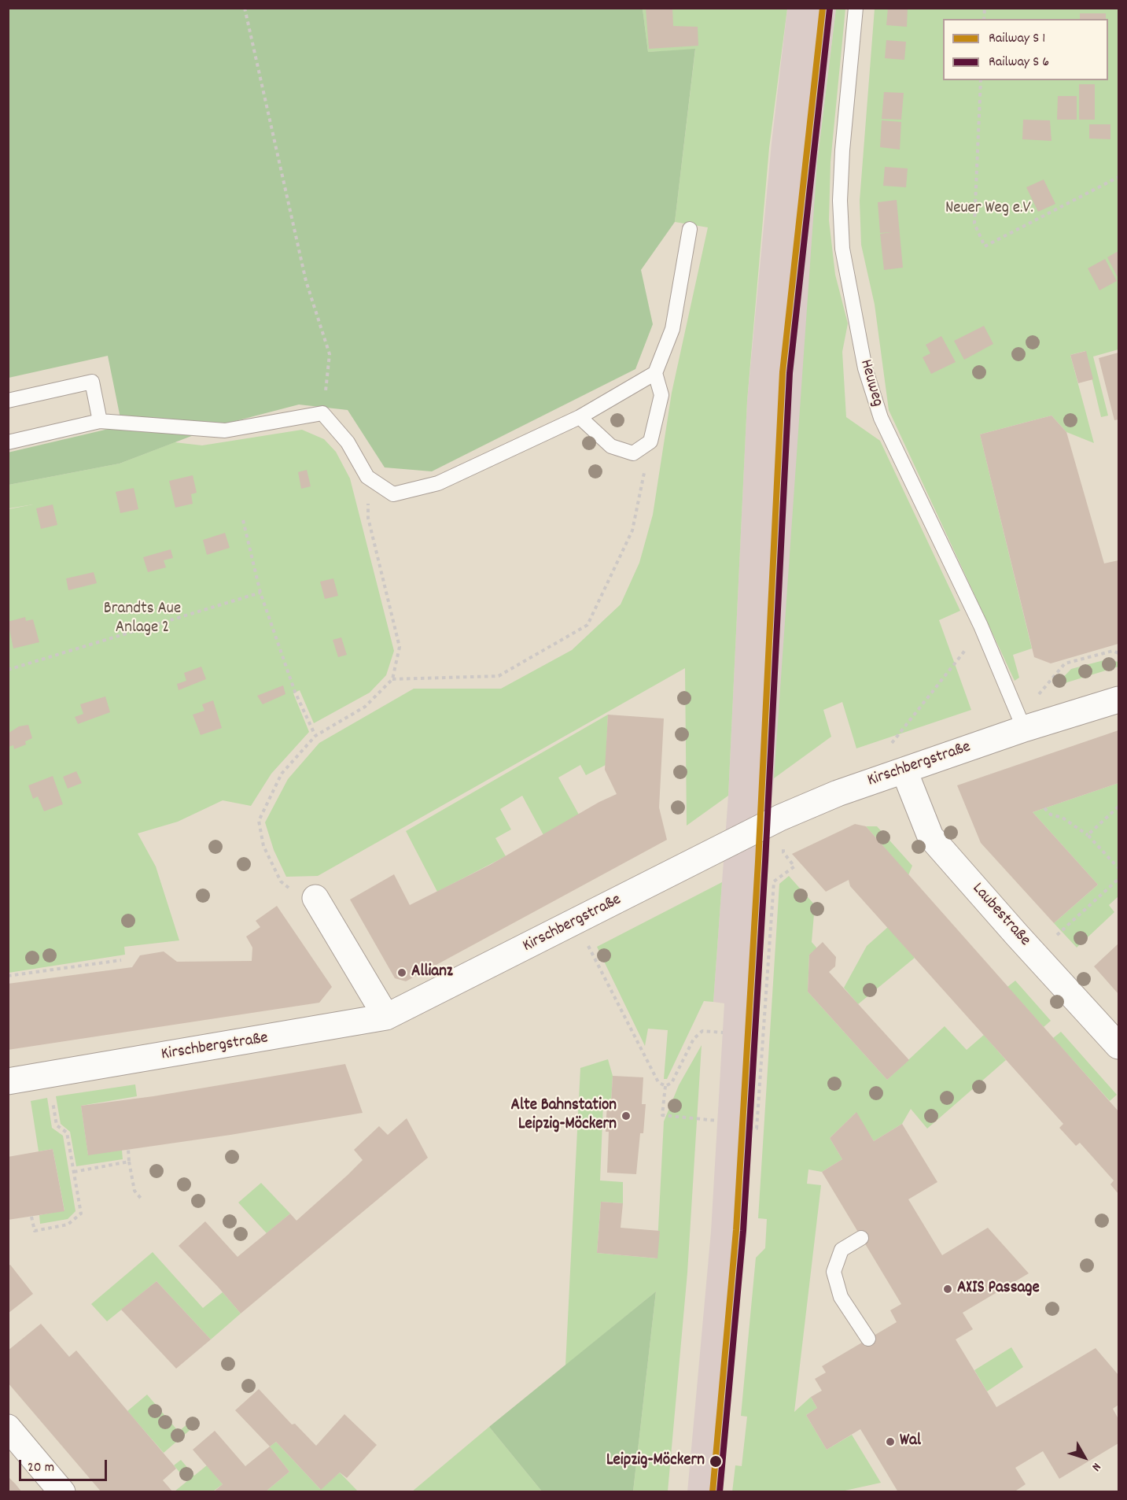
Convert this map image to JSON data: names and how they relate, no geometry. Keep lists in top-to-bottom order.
{
  "streets": {
    "street": ["Kirschbergstraße", "Laubestraße"],
    "lane": ["Heuweg"]
  },
  "crossings": [
    ["Heuweg", "Kirschbergstraße"],
    ["Kirschbergstraße", "Laubestraße"]
  ],
  "parks": ["Neuer Weg e.V.", "Brandts Aue Anlage 2"],
  "places": [
    "Allianz",
    "Alte Bahnstation Leipzig-Möckern",
    "AXIS Passage",
    "Wal",
    "Leipzig-Möckern"
  ],
  "legend": ["Railway S 1", "Railway S 6"],
  "scale_bar": "20 m",
  "north": "bottom right"
}
